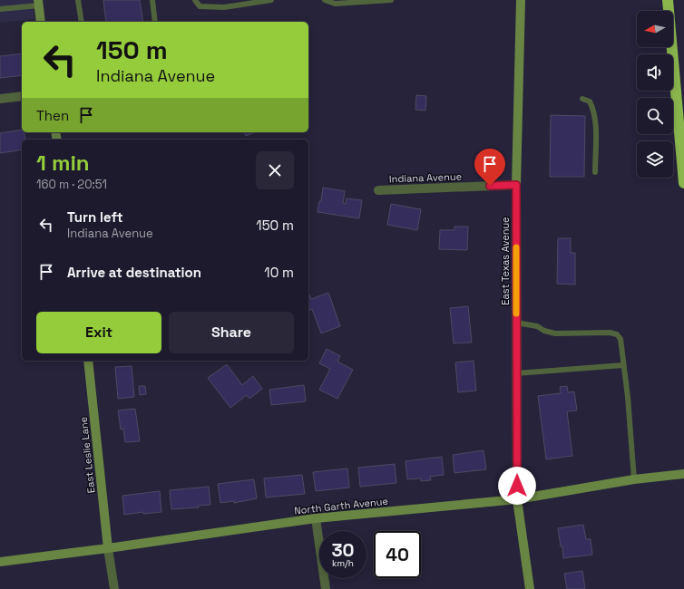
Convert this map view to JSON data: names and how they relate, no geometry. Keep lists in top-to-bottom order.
{
  "streets": {
    "street": [
      "Indiana Avenue",
      "East Texas Avenue",
      "East Leslie Lane",
      "North Garth Avenue"
    ]
  },
  "crossings": [
    ["Indiana Avenue", "East Texas Avenue"],
    ["East Texas Avenue", "North Garth Avenue"],
    ["East Leslie Lane", "North Garth Avenue"]
  ],
  "north": "left",
  "page": {
    "turn": ["150 m", "Indiana Avenue"],
    "then": "Then",
    "heading": ["1 min", "160 m · 20:51"],
    "list": [
      {
        "name": "Turn left",
        "note": "Indiana Avenue",
        "value": "150 m"
      },
      {
        "name": "Arrive at destination",
        "value": "10 m"
      }
    ],
    "buttons": ["Exit", "Share"],
    "speed": "30 km/h",
    "limit": "40"
  }
}
